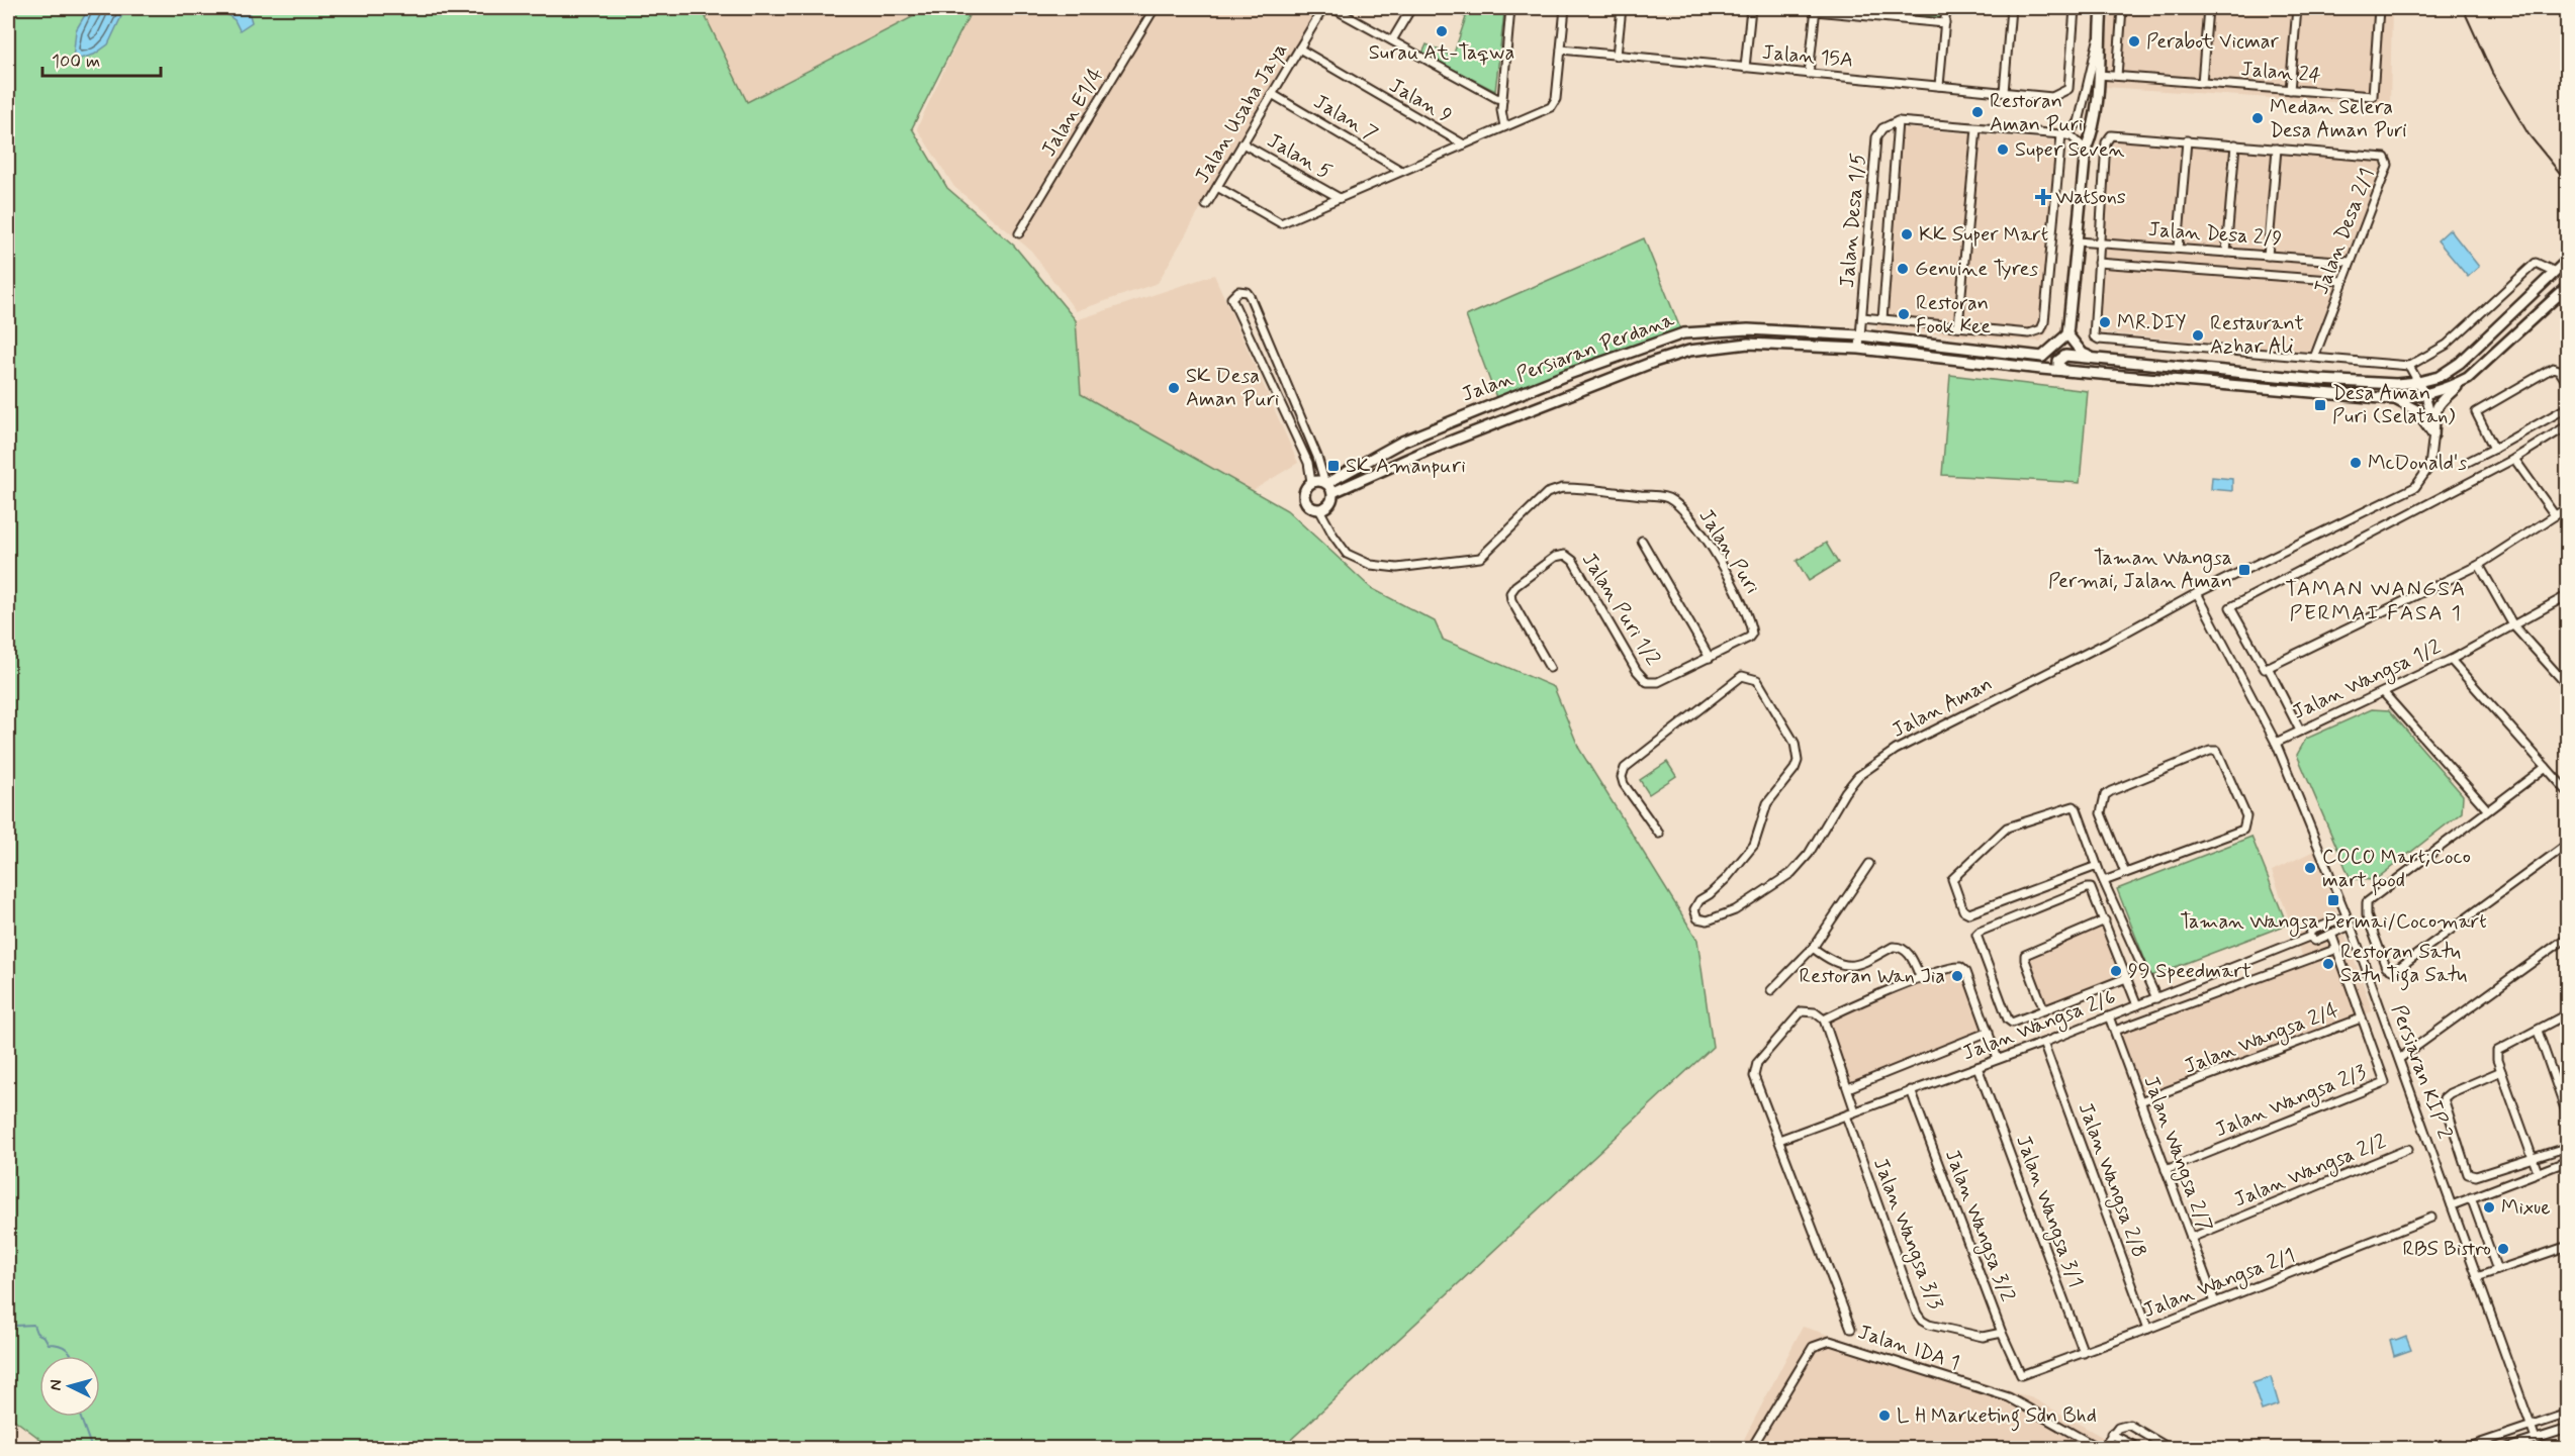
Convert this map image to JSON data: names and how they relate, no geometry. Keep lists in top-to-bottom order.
{
  "streets": {
    "street": [
      "Jalan 15A",
      "Jalan 24",
      "Jalan 9",
      "Jalan E1/4",
      "Jalan Usaha Jaya",
      "Jalan 7",
      "Jalan 5",
      "Jalan Desa 1/5",
      "Jalan Desa 2/1",
      "Jalan Desa 2/9",
      "Jalan Persiaran Perdana",
      "Jalan Puri",
      "Jalan Puri 1/2",
      "Jalan Wangsa 1/2",
      "Jalan Aman",
      "Jalan Wangsa 2/6",
      "Jalan Wangsa 2/4",
      "Persiaran KIP 2",
      "Jalan Wangsa 2/3",
      "Jalan Wangsa 2/7",
      "Jalan Wangsa 2/2",
      "Jalan Wangsa 2/8",
      "Jalan Wangsa 3/1",
      "Jalan Wangsa 3/2",
      "Jalan Wangsa 3/3",
      "Jalan Wangsa 2/1",
      "Jalan IDA 1"
    ]
  },
  "crossings": [
    ["Jalan 9", "Jalan Usaha Jaya"],
    ["Jalan Usaha Jaya", "Jalan 7"],
    ["Jalan Usaha Jaya", "Jalan 5"],
    ["Jalan Desa 1/5", "Jalan Persiaran Perdana"],
    ["Jalan Desa 2/1", "Jalan Desa 2/9"],
    ["Jalan Persiaran Perdana", "Jalan Puri"],
    ["Jalan Persiaran Perdana", "Jalan Aman"],
    ["Jalan Puri", "Jalan Puri 1/2"],
    ["Jalan Wangsa 1/2", "Persiaran KIP 2"],
    ["Jalan Aman", "Persiaran KIP 2"],
    ["Jalan Wangsa 2/6", "Persiaran KIP 2"],
    ["Jalan Wangsa 2/6", "Jalan Wangsa 2/3"],
    ["Jalan Wangsa 2/6", "Jalan Wangsa 2/7"],
    ["Jalan Wangsa 2/6", "Jalan Wangsa 2/8"],
    ["Jalan Wangsa 2/6", "Jalan Wangsa 3/1"],
    ["Jalan Wangsa 2/6", "Jalan Wangsa 3/2"],
    ["Jalan Wangsa 2/6", "Jalan Wangsa 3/3"],
    ["Jalan Wangsa 2/4", "Jalan Wangsa 2/3"],
    ["Jalan Wangsa 2/4", "Jalan Wangsa 2/7"],
    ["Jalan Wangsa 2/3", "Jalan Wangsa 2/7"],
    ["Jalan Wangsa 2/7", "Jalan Wangsa 2/2"],
    ["Jalan Wangsa 2/7", "Jalan Wangsa 2/1"],
    ["Jalan Wangsa 2/8", "Jalan Wangsa 2/1"],
    ["Jalan Wangsa 3/1", "Jalan Wangsa 2/1"],
    ["Jalan Wangsa 3/2", "Jalan Wangsa 3/3"],
    ["Jalan Wangsa 3/2", "Jalan Wangsa 2/1"]
  ],
  "districts": ["TAMAN WANGSA PERMAI FASA 1"],
  "places": {
    "other": [
      "Surau At-Taqwa",
      "Perabot Vicmar",
      "Restoran Aman Puri",
      "Medan Selera Desa Aman Puri",
      "Super Seven",
      "KK Super Mart",
      "Genuine Tyres",
      "Restoran Fook Kee",
      "MR.DIY",
      "Restaurant Azhar Ali",
      "SK Desa Aman Puri",
      "McDonald's",
      "COCO Mart;Coco mart food",
      "Restoran Satu Satu Tiga Satu",
      "99 Speedmart",
      "Restoran Wan Jia",
      "Mixue",
      "RBS Bistro",
      "L H Marketing Sdn Bhd"
    ],
    "health": ["Watsons"],
    "transit": [
      "Desa Aman Puri (Selatan)",
      "SK Amanpuri",
      "Taman Wangsa Permai, Jalan Aman",
      "Taman Wangsa Permai/Cocomart"
    ]
  },
  "scale_bar": "100 m",
  "north": "left"
}
